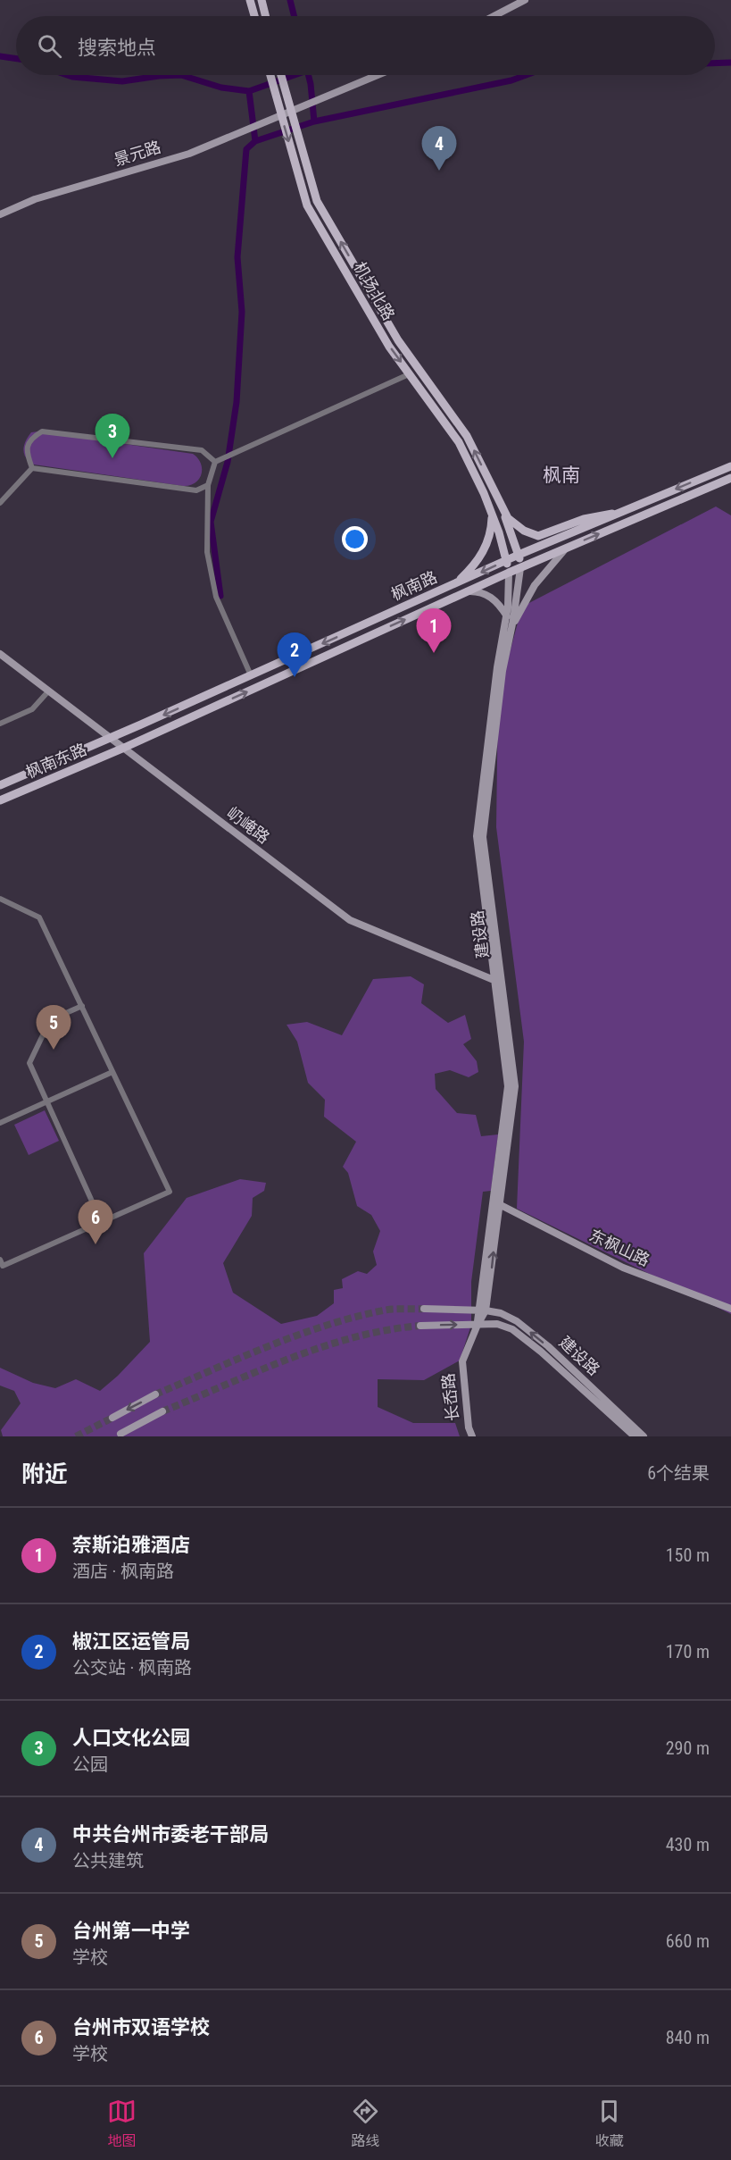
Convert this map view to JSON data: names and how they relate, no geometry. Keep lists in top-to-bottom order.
{
  "streets": {
    "main road": [
      "景元路",
      "机场北路",
      "枫南路",
      "枫南东路",
      "屷崦路",
      "建设路",
      "东枫山路",
      "长岙路"
    ]
  },
  "crossings": [
    ["景元路", "机场北路"],
    ["机场北路", "枫南路"],
    ["机场北路", "建设路"],
    ["枫南路", "枫南东路"],
    ["枫南路", "屷崦路"],
    ["枫南路", "建设路"],
    ["枫南东路", "屷崦路"],
    ["屷崦路", "建设路"],
    ["建设路", "东枫山路"],
    ["建设路", "长岙路"]
  ],
  "districts": ["枫南"],
  "page": {
    "search": "搜索地点",
    "pins": [
      "4",
      "3",
      "1",
      "2",
      "5",
      "6"
    ],
    "heading": ["附近", "6个结果"],
    "list": [
      {
        "mark": "1",
        "name": "奈斯泊雅酒店",
        "note": "酒店 · 枫南路",
        "value": "150 m"
      },
      {
        "mark": "2",
        "name": "椒江区运管局",
        "note": "公交站 · 枫南路",
        "value": "170 m"
      },
      {
        "mark": "3",
        "name": "人口文化公园",
        "note": "公园",
        "value": "290 m"
      },
      {
        "mark": "4",
        "name": "中共台州市委老干部局",
        "note": "公共建筑",
        "value": "430 m"
      },
      {
        "mark": "5",
        "name": "台州第一中学",
        "note": "学校",
        "value": "660 m"
      },
      {
        "mark": "6",
        "name": "台州市双语学校",
        "note": "学校",
        "value": "840 m"
      }
    ],
    "nav": ["地图", "路线", "收藏"]
  }
}
